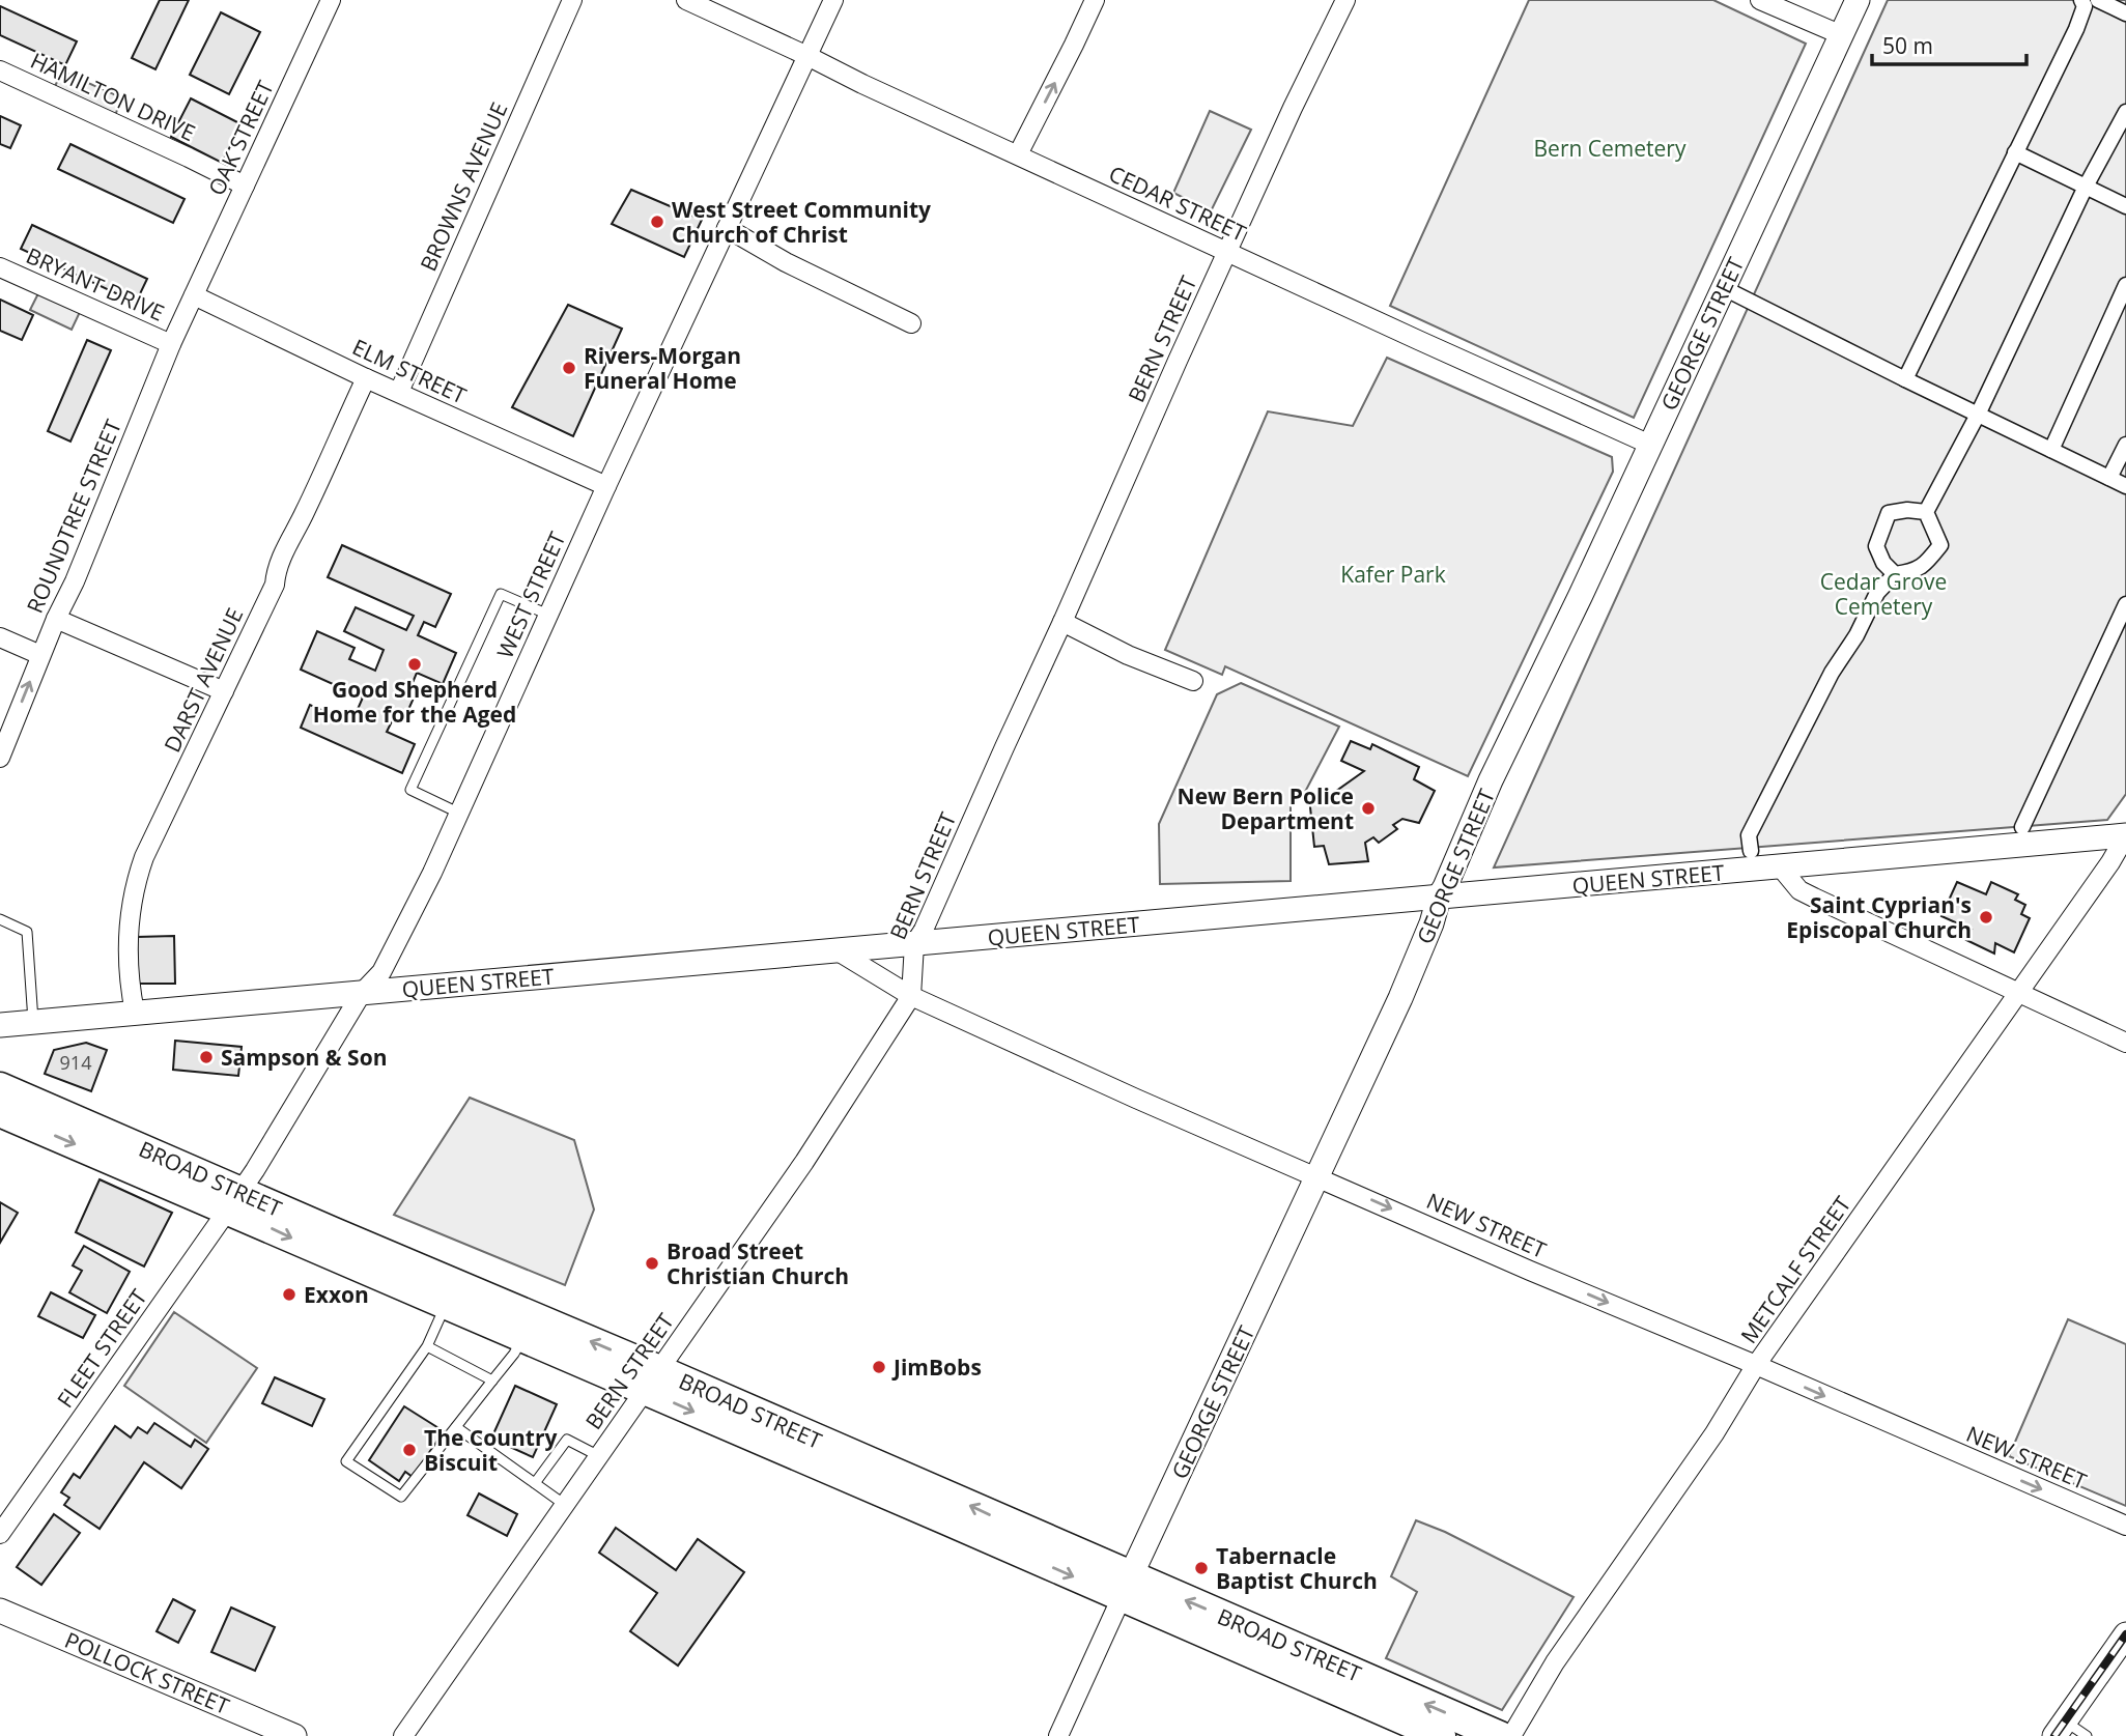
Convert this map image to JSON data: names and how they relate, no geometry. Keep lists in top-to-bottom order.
{
  "streets": {
    "main road": ["BROAD STREET"],
    "street": [
      "HAMILTON DRIVE",
      "OAK STREET",
      "BROWNS AVENUE",
      "CEDAR STREET",
      "BRYANT DRIVE",
      "GEORGE STREET",
      "BERN STREET",
      "ELM STREET",
      "ROUNDTREE STREET",
      "WEST STREET",
      "DARST AVENUE",
      "QUEEN STREET",
      "NEW STREET",
      "METCALF STREET",
      "FLEET STREET",
      "POLLOCK STREET"
    ]
  },
  "crossings": [
    ["HAMILTON DRIVE", "OAK STREET"],
    ["OAK STREET", "ELM STREET"],
    ["OAK STREET", "ROUNDTREE STREET"],
    ["BROWNS AVENUE", "ELM STREET"],
    ["CEDAR STREET", "GEORGE STREET"],
    ["CEDAR STREET", "BERN STREET"],
    ["CEDAR STREET", "WEST STREET"],
    ["BRYANT DRIVE", "ROUNDTREE STREET"],
    ["GEORGE STREET", "QUEEN STREET"],
    ["GEORGE STREET", "BROAD STREET"],
    ["GEORGE STREET", "NEW STREET"],
    ["BERN STREET", "QUEEN STREET"],
    ["BERN STREET", "BROAD STREET"],
    ["BERN STREET", "NEW STREET"],
    ["ELM STREET", "ROUNDTREE STREET"],
    ["ELM STREET", "WEST STREET"],
    ["ELM STREET", "DARST AVENUE"],
    ["WEST STREET", "QUEEN STREET"],
    ["WEST STREET", "BROAD STREET"],
    ["WEST STREET", "FLEET STREET"],
    ["DARST AVENUE", "QUEEN STREET"],
    ["QUEEN STREET", "NEW STREET"],
    ["QUEEN STREET", "METCALF STREET"],
    ["BROAD STREET", "FLEET STREET"],
    ["NEW STREET", "METCALF STREET"]
  ],
  "one_way": ["NEW STREET"],
  "parks": ["Bern Cemetery", "Kafer Park", "Cedar Grove Cemetery"],
  "places": [
    "West Street Community Church of Christ",
    "Rivers-Morgan Funeral Home",
    "Good Shepherd Home for the Aged",
    "New Bern Police Department",
    "Saint Cyprian's Episcopal Church",
    "Sampson & Son",
    "Broad Street Christian Church",
    "Exxon",
    "JimBobs",
    "The Country Biscuit",
    "Tabernacle Baptist Church"
  ],
  "house_numbers": ["914"],
  "scale_bar": "50 m"
}
